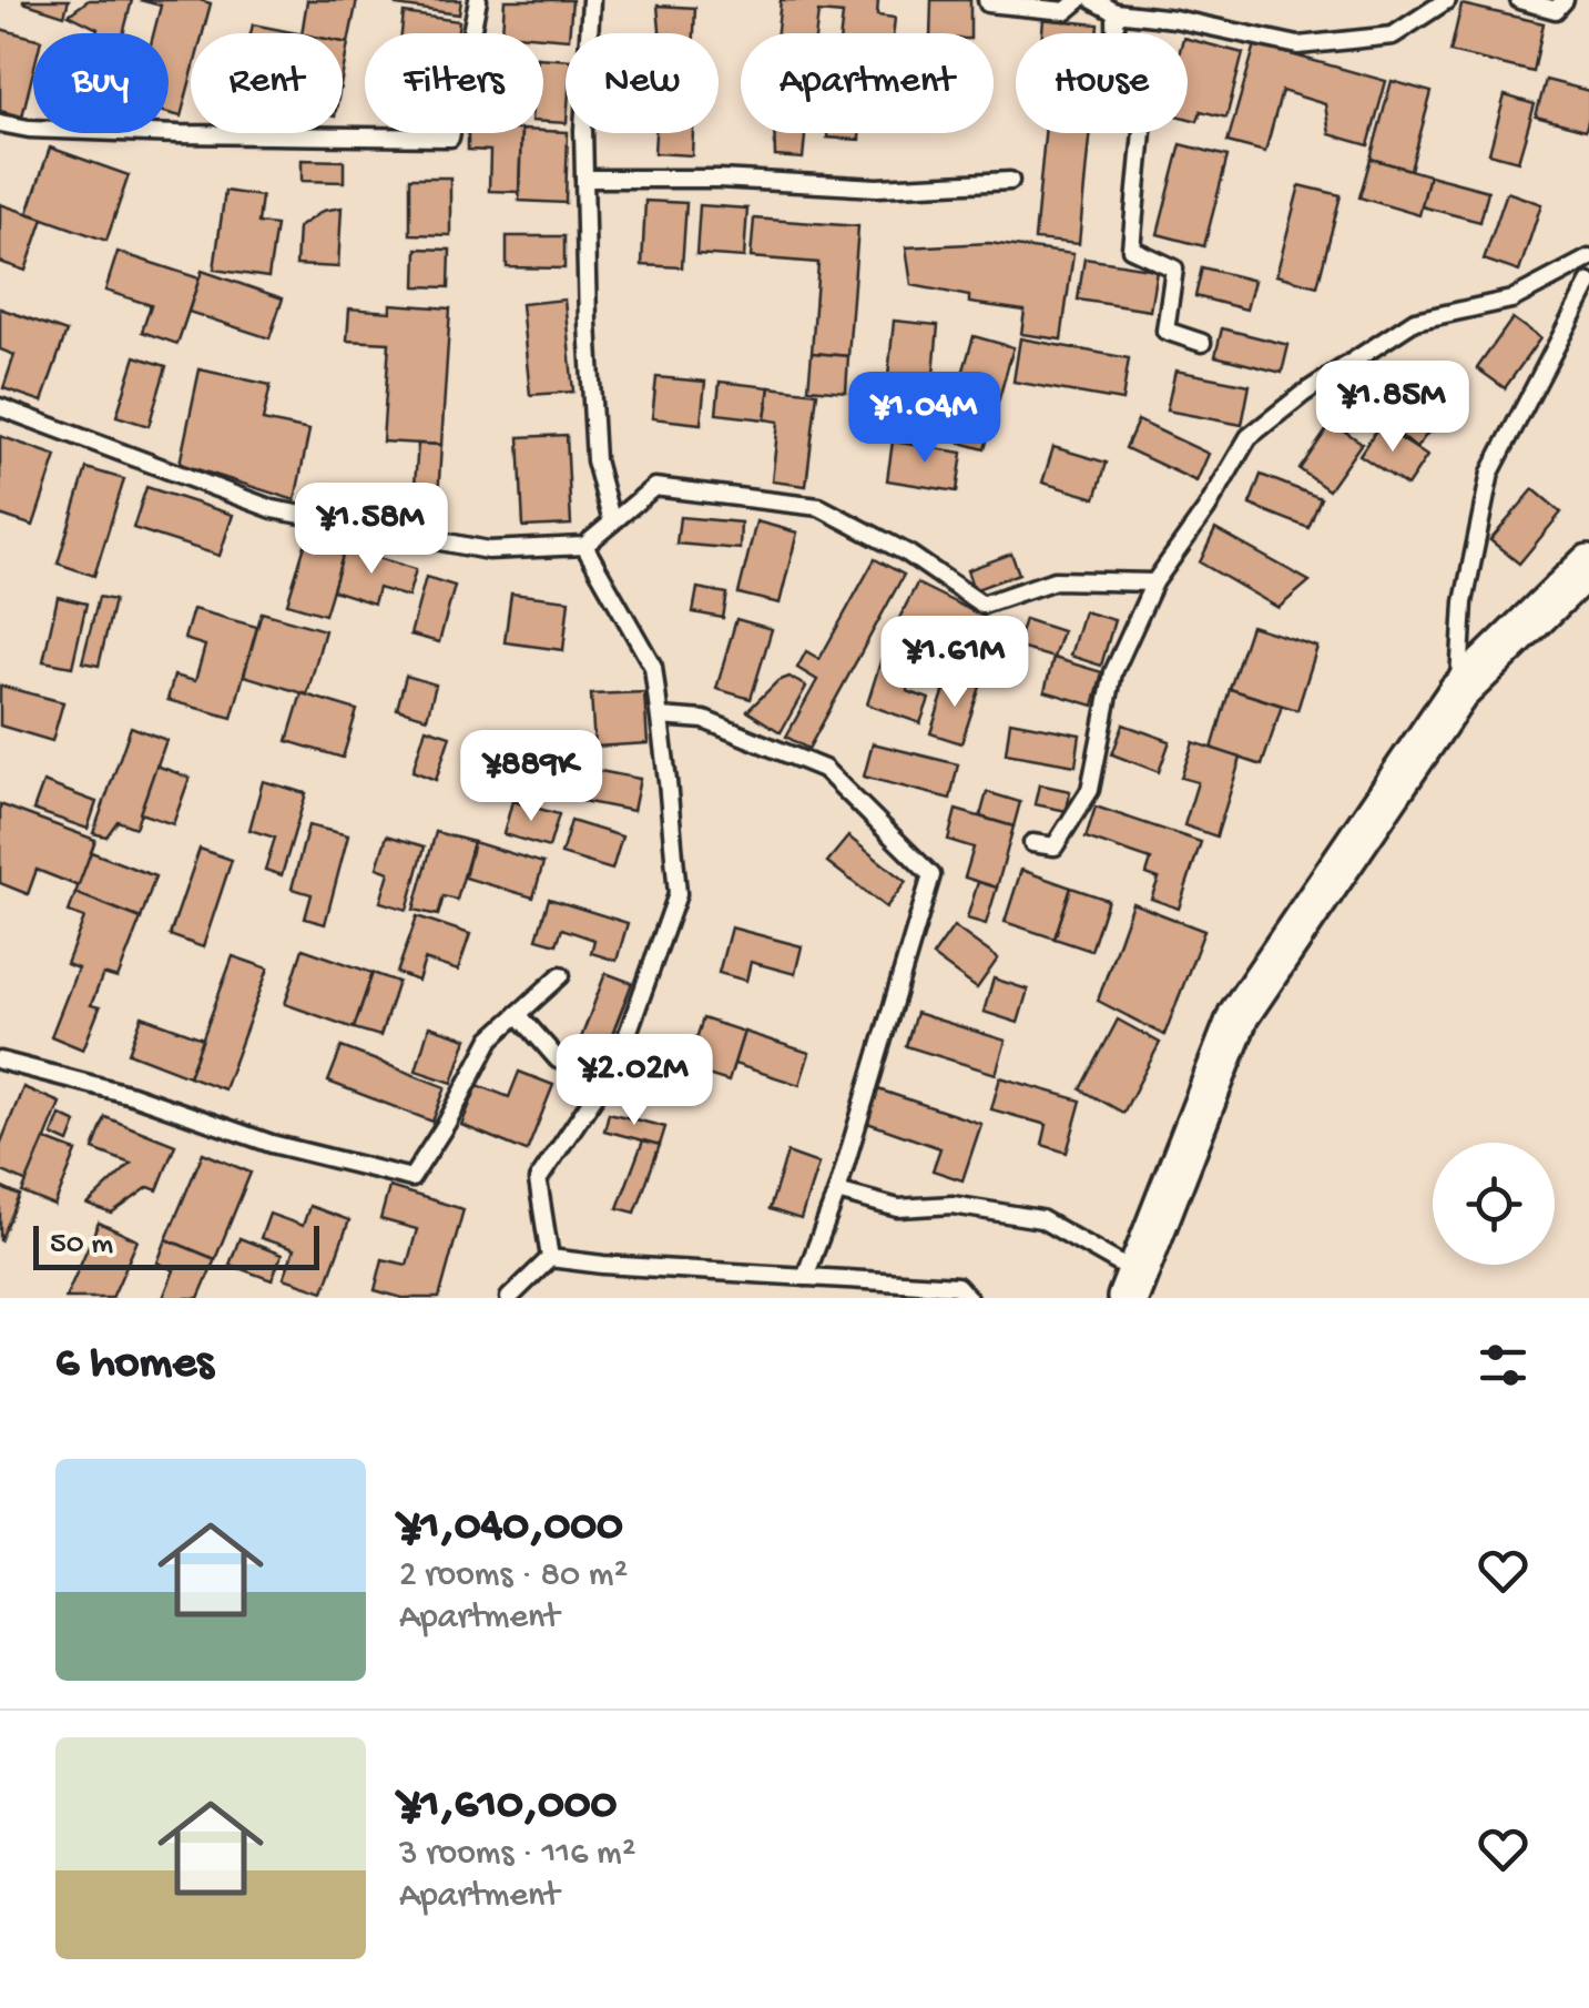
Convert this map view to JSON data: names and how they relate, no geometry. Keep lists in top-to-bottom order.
{
  "scale_bar": "50 m",
  "page": {
    "chip": [
      "Buy",
      "Rent",
      "Filters",
      "New",
      "Apartment",
      "House"
    ],
    "price": [
      "¥1.85M",
      "¥1.04M",
      "¥1.58M",
      "¥1.61M",
      "¥889K",
      "¥2.02M"
    ],
    "scale": "50 m",
    "heading": "6 homes",
    "list": [
      {
        "name": "¥1,040,000",
        "note": "2 rooms · 80 m² · Apartment"
      },
      {
        "name": "¥1,610,000",
        "note": "3 rooms · 116 m² · Apartment"
      }
    ]
  }
}
